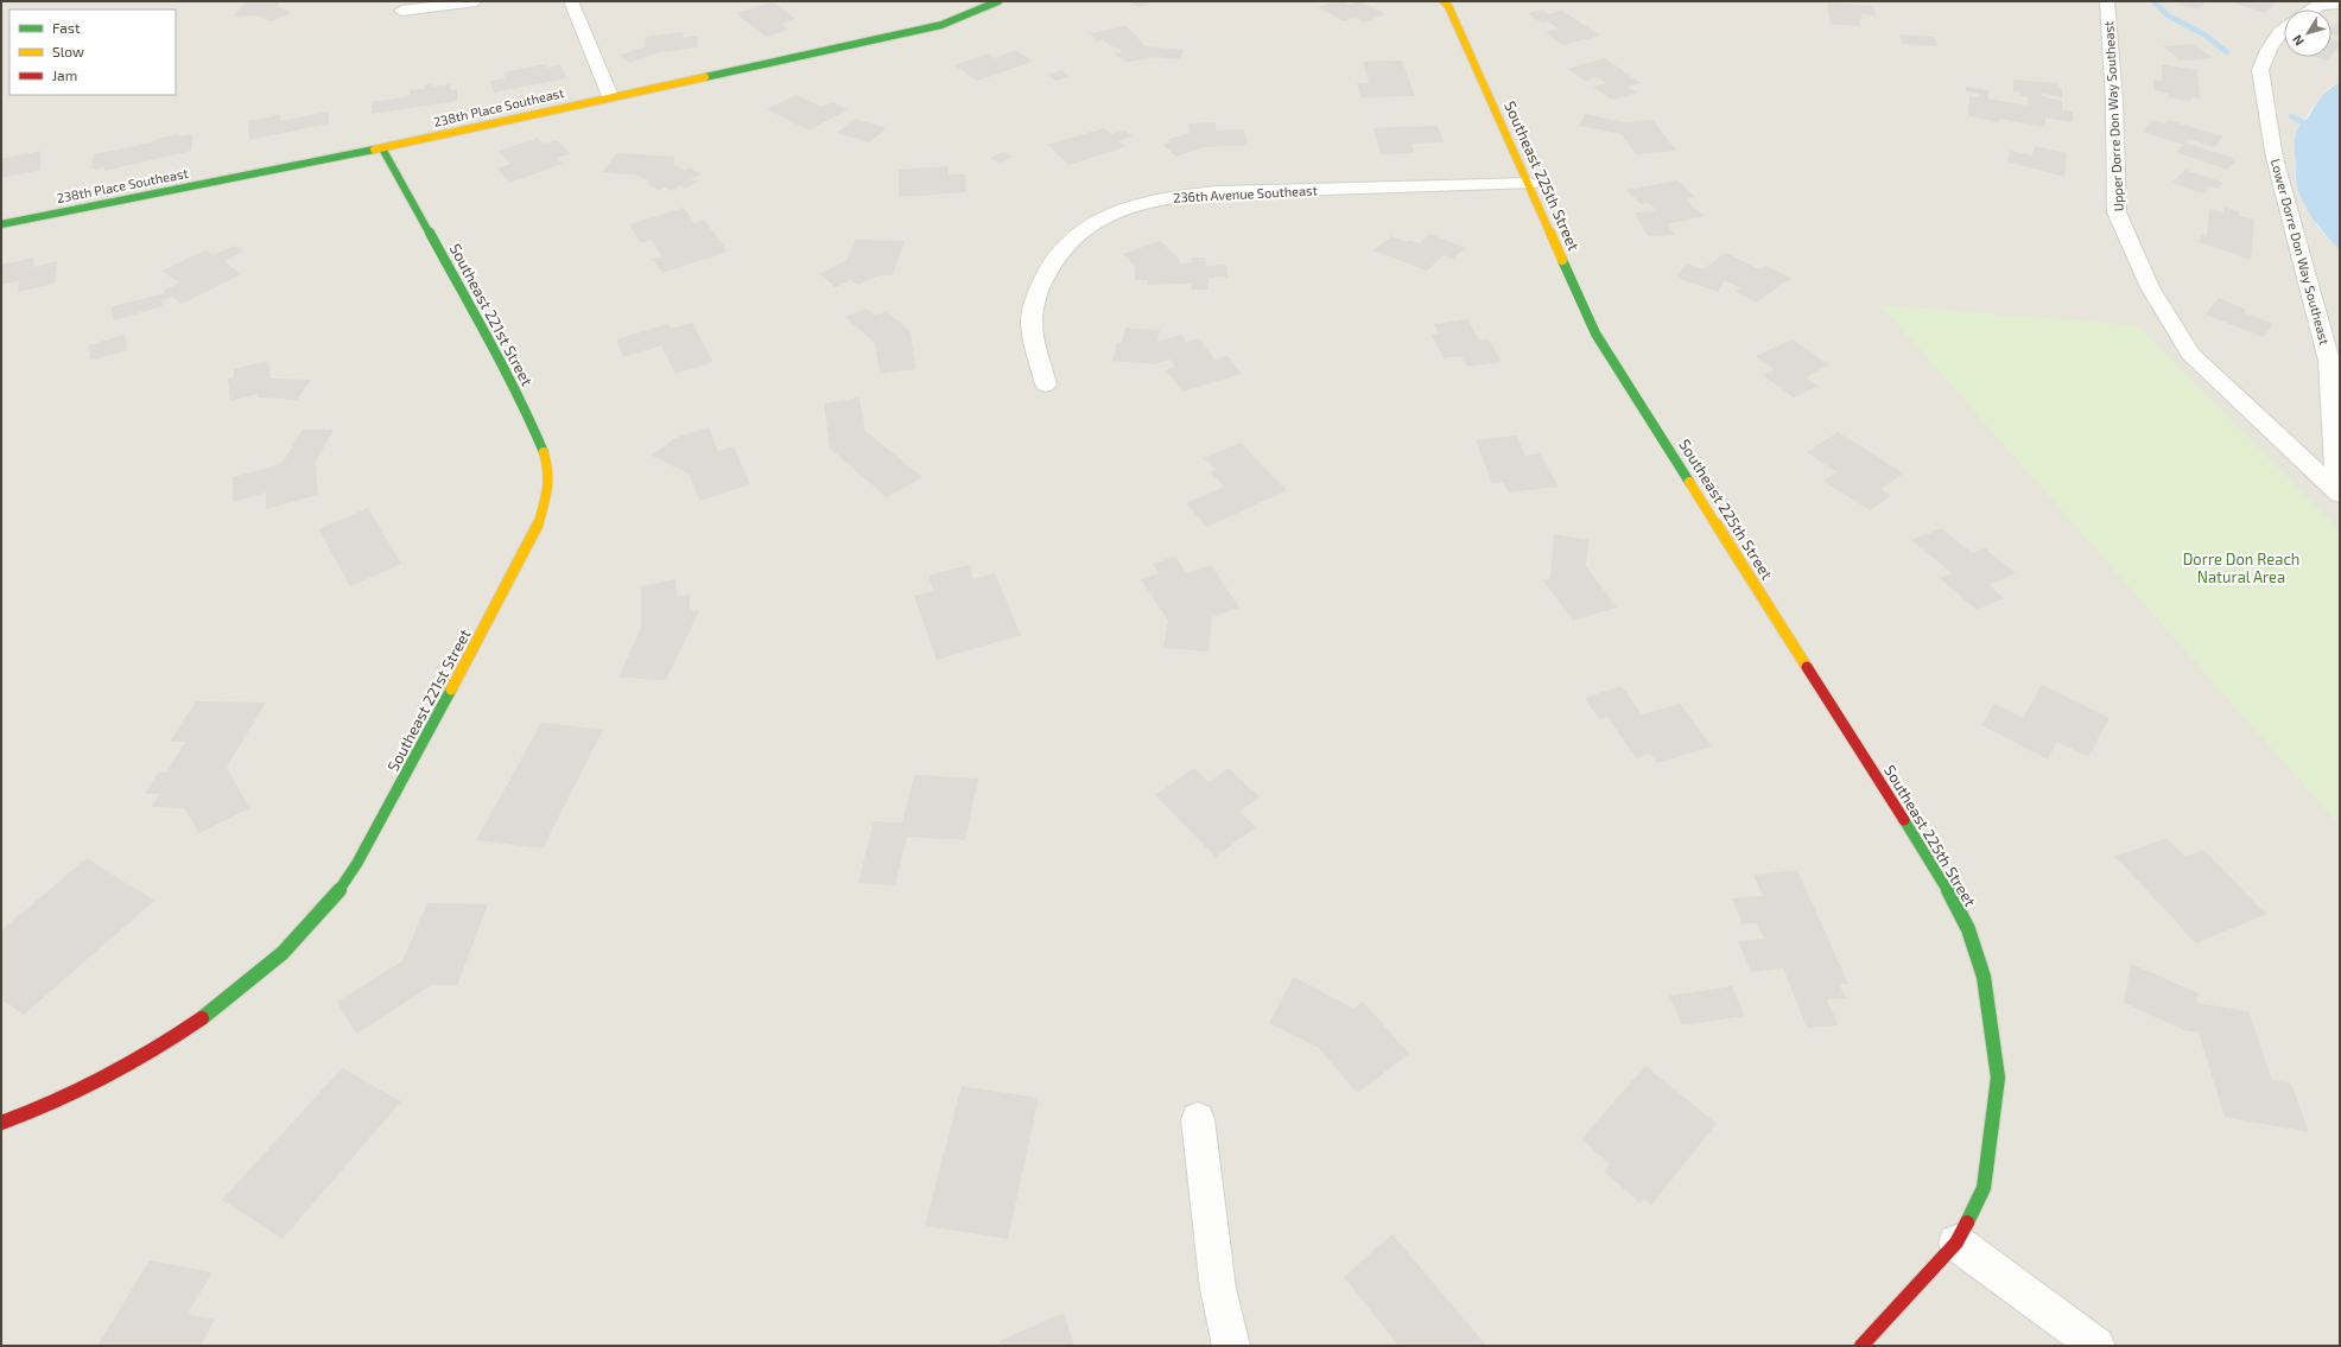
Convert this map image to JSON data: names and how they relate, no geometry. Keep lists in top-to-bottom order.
{
  "streets": {
    "street": [
      "238th Place Southeast",
      "Upper Dorre Don Way Southeast",
      "Southeast 225th Street",
      "236th Avenue Southeast",
      "Lower Dorre Don Way Southeast",
      "Southeast 221st Street"
    ]
  },
  "crossings": [
    ["238th Place Southeast", "Southeast 221st Street"],
    ["Upper Dorre Don Way Southeast", "Lower Dorre Don Way Southeast"],
    ["Southeast 225th Street", "236th Avenue Southeast"]
  ],
  "parks": ["Dorre Don Reach Natural Area"],
  "legend": ["Fast", "Slow", "Jam"],
  "north": "bottom left"
}
